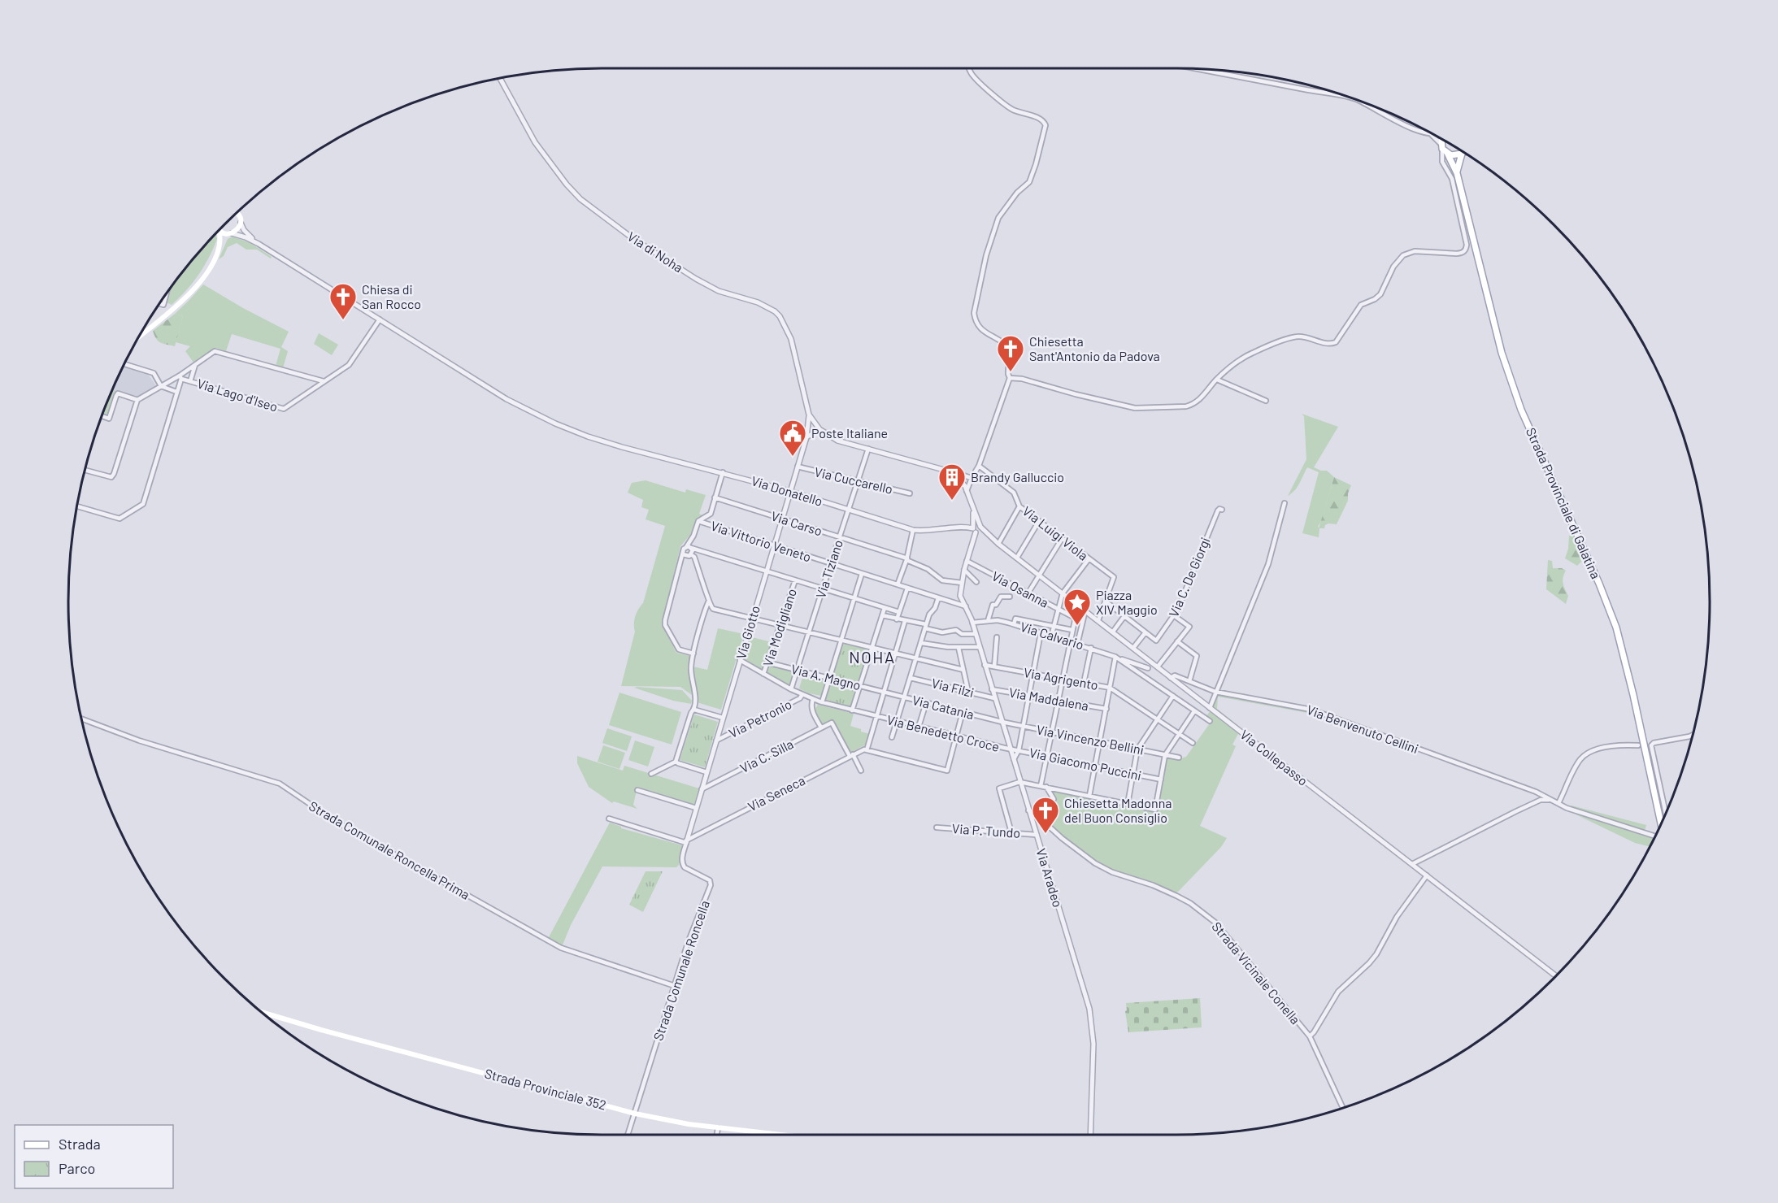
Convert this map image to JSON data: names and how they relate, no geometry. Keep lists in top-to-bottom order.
{
  "streets": {
    "main road": ["Strada Provinciale di Galatina", "Strada Provinciale 352"],
    "street": [
      "Via di Noha",
      "Via Lago d'Iseo",
      "Via Cuccarello",
      "Via Donatello",
      "Via Carso",
      "Via Luigi Viola",
      "Via Vittorio Veneto",
      "Via Tiziano",
      "Via C. De Giorgi",
      "Via Osanna",
      "Via Modigliano",
      "Via Giotto",
      "Via Calvario",
      "Via A. Magno",
      "Via Agrigento",
      "Via Filzi",
      "Via Maddalena",
      "Via Catania",
      "Via Petronio",
      "Via Benvenuto Cellini",
      "Via Benedetto Croce",
      "Via Vincenzo Bellini",
      "Via C. Silla",
      "Via Collepasso",
      "Via Giacomo Puccini",
      "Via Seneca",
      "Via P. Tundo",
      "Strada Comunale Roncella Prima",
      "Via Aradeo",
      "Strada Comunale Roncella",
      "Strada Vicinale Conella"
    ]
  },
  "crossings": [
    ["Via di Noha", "Via Giotto"],
    ["Via Cuccarello", "Via Tiziano"],
    ["Via Cuccarello", "Via Giotto"],
    ["Via Donatello", "Via Tiziano"],
    ["Via Donatello", "Via Giotto"],
    ["Via Donatello", "Via Collepasso"],
    ["Via Carso", "Via Tiziano"],
    ["Via Carso", "Via Giotto"],
    ["Via Carso", "Via Aradeo"],
    ["Via Vittorio Veneto", "Via Tiziano"],
    ["Via Vittorio Veneto", "Via Giotto"],
    ["Via Vittorio Veneto", "Via Aradeo"],
    ["Via Tiziano", "Via A. Magno"],
    ["Via Tiziano", "Via Benedetto Croce"],
    ["Via Modigliano", "Via A. Magno"],
    ["Via Modigliano", "Via Benedetto Croce"],
    ["Via Giotto", "Via Petronio"],
    ["Via Giotto", "Via Benedetto Croce"],
    ["Via Giotto", "Via C. Silla"],
    ["Via Giotto", "Via Seneca"],
    ["Via Giotto", "Strada Comunale Roncella"],
    ["Via Calvario", "Via Aradeo"],
    ["Via A. Magno", "Via Catania"],
    ["Via Agrigento", "Via Aradeo"],
    ["Via Filzi", "Via Aradeo"],
    ["Via Maddalena", "Via Aradeo"],
    ["Via Catania", "Via Vincenzo Bellini"],
    ["Via Catania", "Via Aradeo"],
    ["Via Petronio", "Via Benedetto Croce"],
    ["Via Benvenuto Cellini", "Via Collepasso"],
    ["Via Benedetto Croce", "Via Giacomo Puccini"],
    ["Via Benedetto Croce", "Via Aradeo"],
    ["Via Vincenzo Bellini", "Via Aradeo"],
    ["Via C. Silla", "Via Seneca"],
    ["Via Giacomo Puccini", "Via Aradeo"],
    ["Via Seneca", "Strada Comunale Roncella"],
    ["Via P. Tundo", "Via Aradeo"],
    ["Strada Comunale Roncella Prima", "Strada Comunale Roncella"],
    ["Via Aradeo", "Strada Vicinale Conella"],
    ["Strada Comunale Roncella", "Strada Provinciale 352"]
  ],
  "districts": ["NOHA"],
  "places": {
    "church": ["Chiesa di San Rocco", "Chiesetta Sant'Antonio da Padova", "Chiesetta Madonna del Buon Consiglio"],
    "public building": ["Poste Italiane"],
    "building": ["Brandy Galluccio"],
    "place": ["Piazza XIV Maggio"]
  },
  "legend": ["Strada", "Parco"]
}
